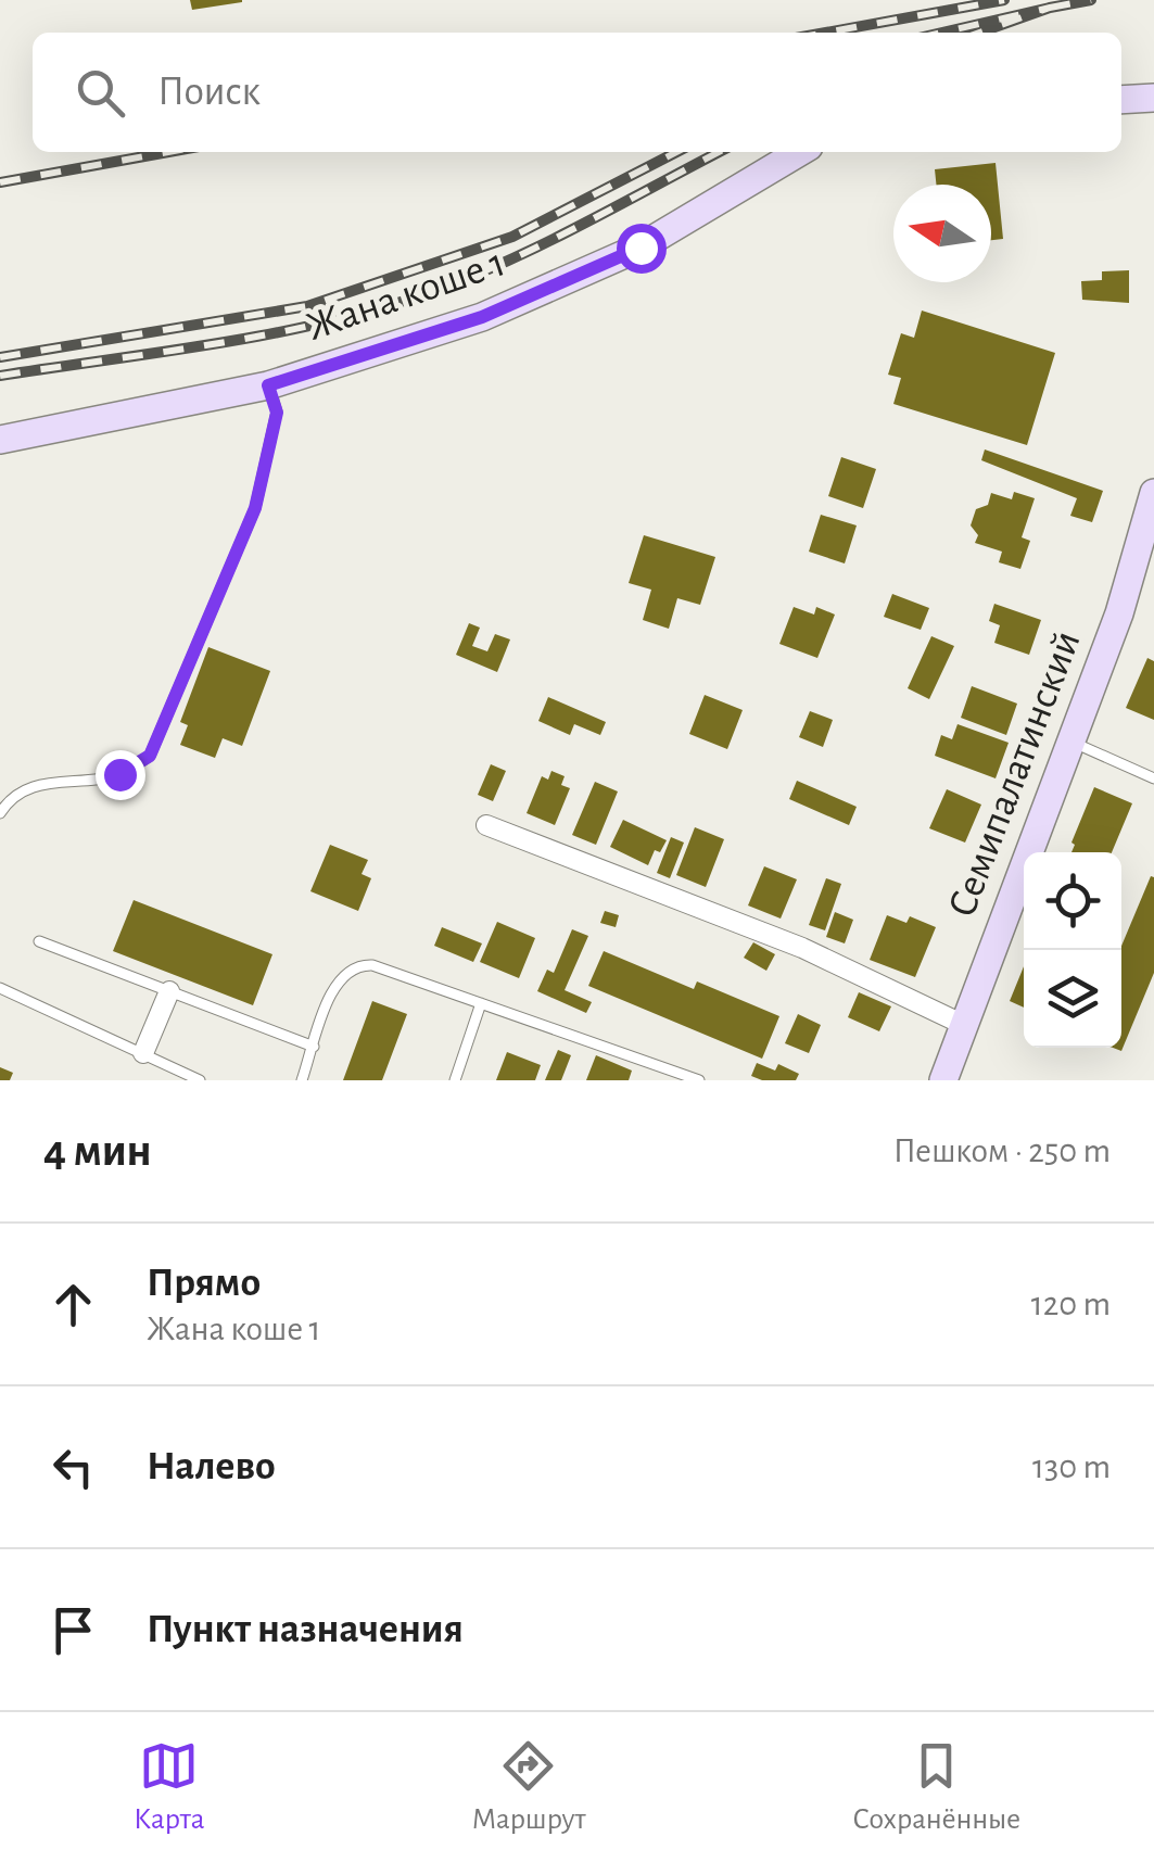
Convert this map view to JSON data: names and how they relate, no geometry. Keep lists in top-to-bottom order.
{
  "streets": {
    "street": ["Жана коше 1", "Семипалатинский"]
  },
  "north": "left",
  "page": {
    "search": "Поиск",
    "heading": ["4 мин", "Пешком · 250 m"],
    "list": [
      ["Прямо", "Жана коше 1", "120 m"],
      ["Налево", "130 m"],
      "Пункт назначения"
    ],
    "nav": ["Карта", "Маршрут", "Сохранённые"]
  }
}
